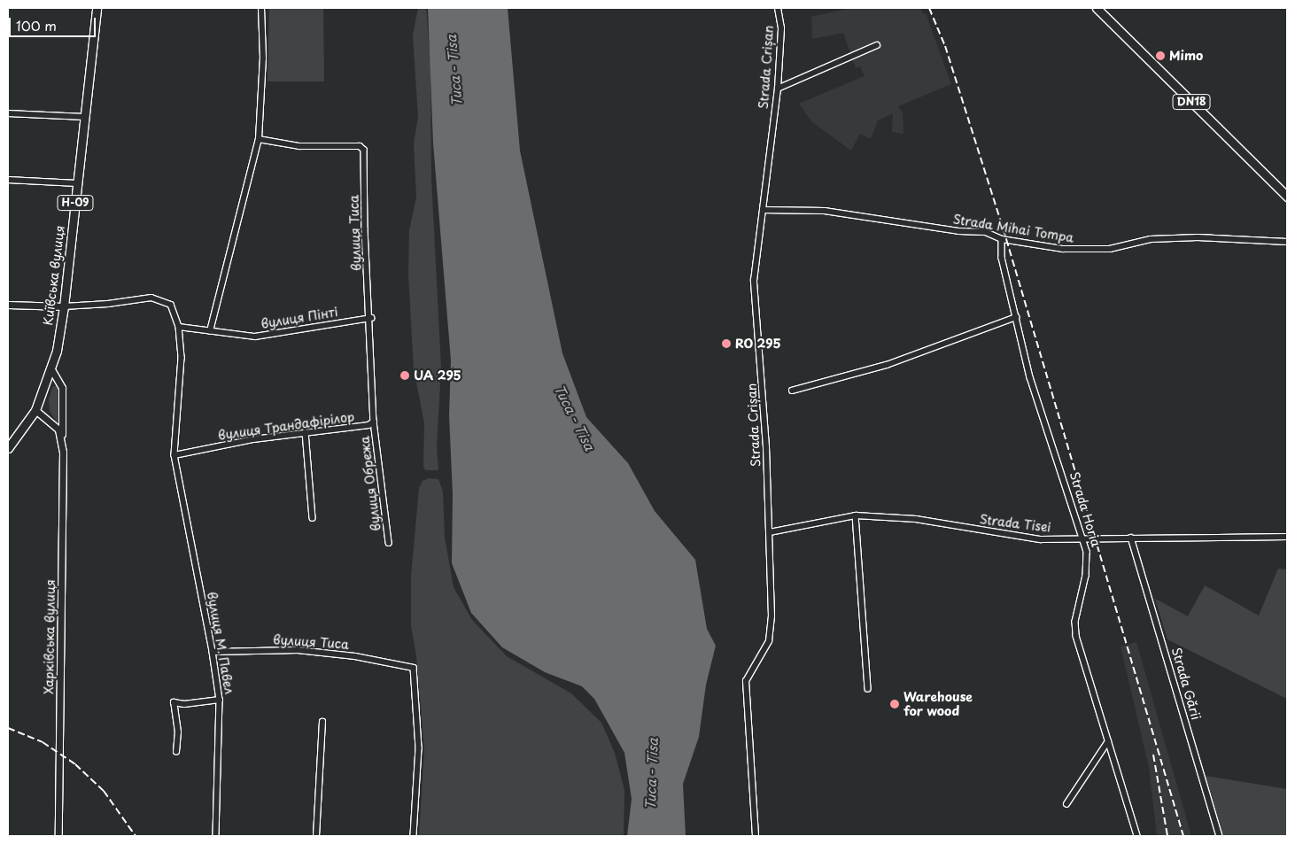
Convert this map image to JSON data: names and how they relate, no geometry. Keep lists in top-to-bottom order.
{
  "streets": {
    "main road": ["DN18", "Н-09", "Київська вулиця"],
    "street": [
      "Strada Crișan",
      "Strada Mihai Tompa",
      "вулиця Тиса",
      "вулиця Пінті",
      "вулиця Трандафірілор",
      "вулиця Обрежа",
      "Strada Horia",
      "Strada Tisei",
      "Харківська вулиця",
      "вулиця М. Павел",
      "Strada Gării"
    ]
  },
  "crossings": [
    ["Strada Crișan", "Strada Mihai Tompa"],
    ["Strada Crișan", "Strada Tisei"],
    ["Н-09", "Київська вулиця"],
    ["Strada Mihai Tompa", "Strada Horia"],
    ["вулиця Тиса", "вулиця Пінті"],
    ["вулиця Тиса", "вулиця Трандафірілор"],
    ["вулиця Тиса", "вулиця Обрежа"],
    ["вулиця Тиса", "вулиця М. Павел"],
    ["Київська вулиця", "Харківська вулиця"],
    ["вулиця Пінті", "вулиця М. Павел"],
    ["вулиця Трандафірілор", "вулиця Обрежа"],
    ["вулиця Трандафірілор", "вулиця М. Павел"],
    ["Strada Horia", "Strada Tisei"],
    ["Strada Tisei", "Strada Gării"]
  ],
  "water": ["Тиса - Tisa"],
  "places": [
    "Mimo",
    "RO 295",
    "UA 295",
    "Warehouse for wood"
  ],
  "scale_bar": "100 m"
}
